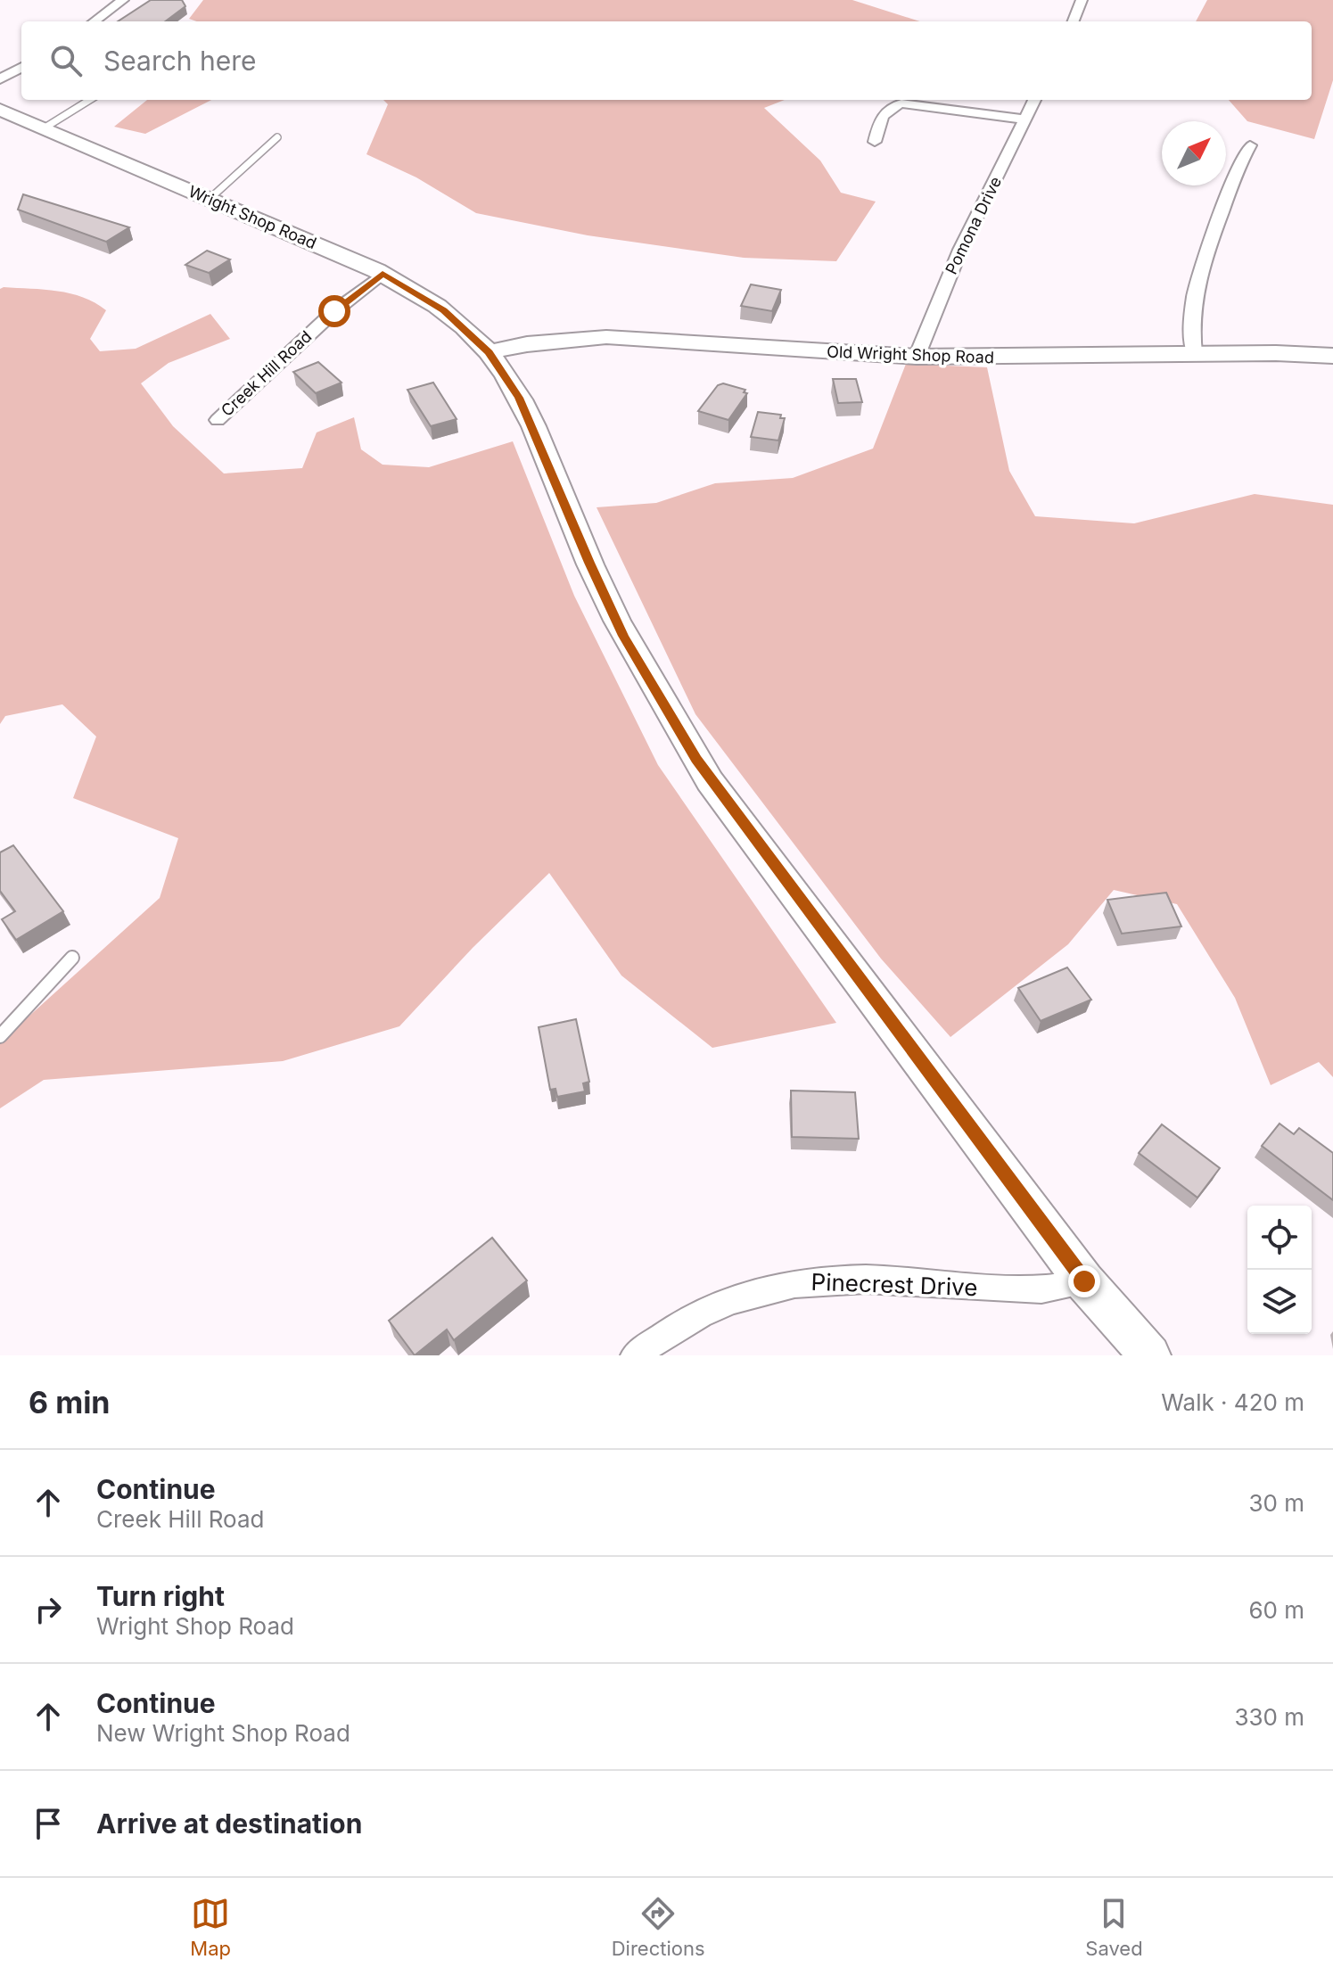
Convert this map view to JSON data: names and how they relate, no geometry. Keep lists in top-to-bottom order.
{
  "streets": {
    "street": [
      "Wright Shop Road",
      "Pomona Drive",
      "Old Wright Shop Road",
      "Creek Hill Road",
      "Pinecrest Drive"
    ]
  },
  "crossings": [
    ["Wright Shop Road", "Old Wright Shop Road"],
    ["Wright Shop Road", "Creek Hill Road"],
    ["Wright Shop Road", "Pinecrest Drive"],
    ["Pomona Drive", "Old Wright Shop Road"]
  ],
  "north": "top right",
  "page": {
    "search": "Search here",
    "heading": ["6 min", "Walk · 420 m"],
    "list": [
      ["Continue", "Creek Hill Road", "30 m"],
      ["Turn right", "Wright Shop Road", "60 m"],
      ["Continue", "New Wright Shop Road", "330 m"],
      "Arrive at destination"
    ],
    "nav": ["Map", "Directions", "Saved"]
  }
}
